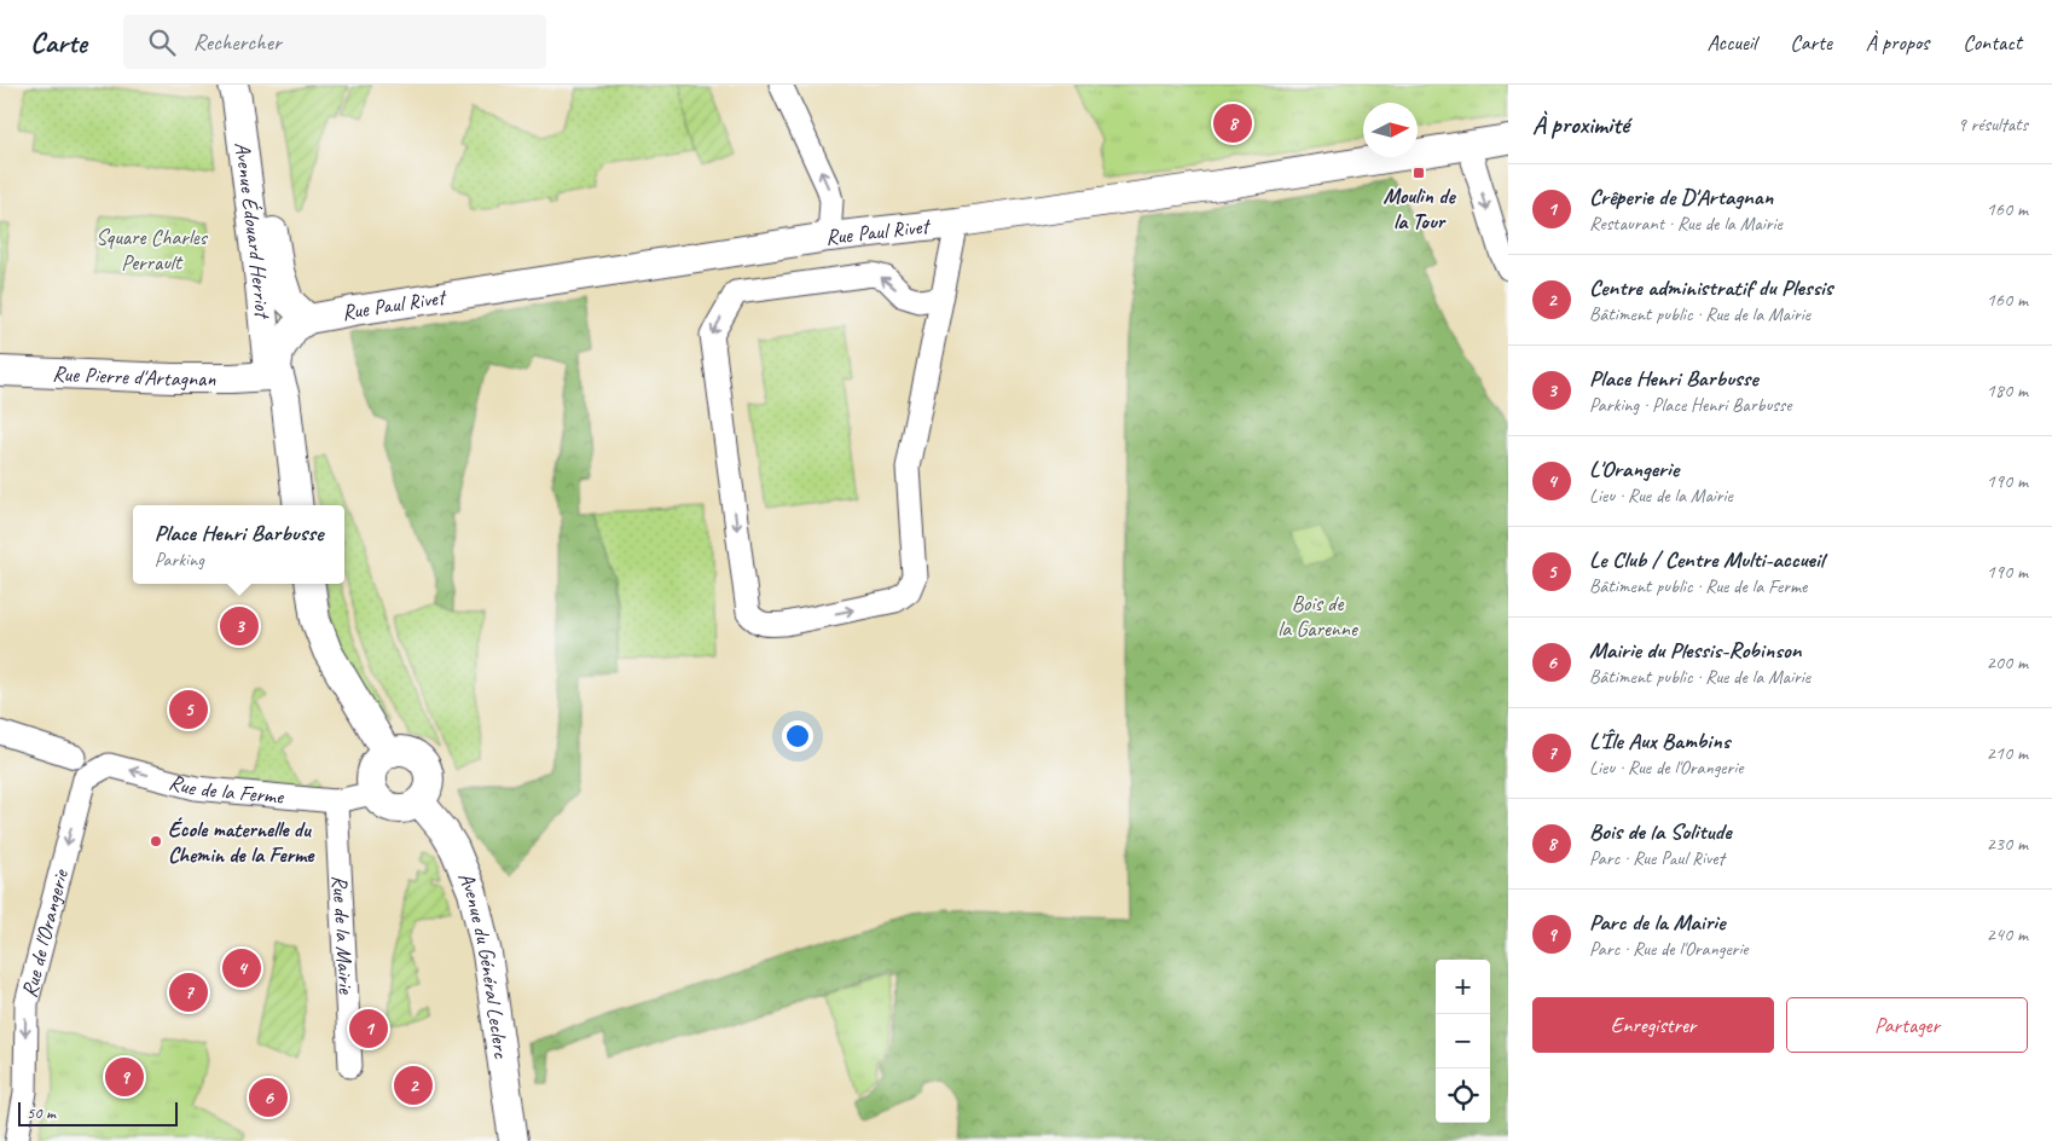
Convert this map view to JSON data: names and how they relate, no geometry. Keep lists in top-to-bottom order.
{
  "streets": {
    "street": [
      "Avenue Édouard Herriot",
      "Rue Paul Rivet",
      "Rue Pierre d'Artagnan",
      "Rue de la Ferme",
      "Rue de l'Orangerie",
      "Rue de la Mairie",
      "Avenue du Général Leclerc"
    ]
  },
  "crossings": [
    ["Avenue Édouard Herriot", "Rue Paul Rivet"],
    ["Avenue Édouard Herriot", "Rue Pierre d'Artagnan"],
    ["Rue Paul Rivet", "Rue Pierre d'Artagnan"],
    ["Rue de la Ferme", "Rue de l'Orangerie"],
    ["Rue de la Ferme", "Rue de la Mairie"],
    ["Rue de la Ferme", "Avenue du Général Leclerc"]
  ],
  "one_way": ["Rue de la Ferme", "Rue de l'Orangerie"],
  "parks": ["Square Charles Perrault", "Bois de la Garenne"],
  "places": {
    "transit": ["Moulin de la Tour"],
    "other": ["École maternelle du Chemin de la Ferme"]
  },
  "scale_bar": "50 m",
  "north": "right",
  "page": {
    "header": "Carte",
    "search": "Rechercher",
    "nav": [
      "Accueil",
      "Carte",
      "À propos",
      "Contact"
    ],
    "heading": ["À proximité", "9 résultats"],
    "pins": [
      "8",
      "3",
      "5",
      "4",
      "7",
      "1",
      "9",
      "2",
      "6"
    ],
    "list": [
      {
        "mark": "1",
        "name": "Crêperie de D'Artagnan",
        "note": "Restaurant · Rue de la Mairie",
        "value": "160 m"
      },
      {
        "mark": "2",
        "name": "Centre administratif du Plessis",
        "note": "Bâtiment public · Rue de la Mairie",
        "value": "160 m"
      },
      {
        "mark": "3",
        "name": "Place Henri Barbusse",
        "note": "Parking · Place Henri Barbusse",
        "value": "180 m"
      },
      {
        "mark": "4",
        "name": "L'Orangerie",
        "note": "Lieu · Rue de la Mairie",
        "value": "190 m"
      },
      {
        "mark": "5",
        "name": "Le Club / Centre Multi-accueil",
        "note": "Bâtiment public · Rue de la Ferme",
        "value": "190 m"
      },
      {
        "mark": "6",
        "name": "Mairie du Plessis-Robinson",
        "note": "Bâtiment public · Rue de la Mairie",
        "value": "200 m"
      },
      {
        "mark": "7",
        "name": "L'Île Aux Bambins",
        "note": "Lieu · Rue de l'Orangerie",
        "value": "210 m"
      },
      {
        "mark": "8",
        "name": "Bois de la Solitude",
        "note": "Parc · Rue Paul Rivet",
        "value": "230 m"
      },
      {
        "mark": "9",
        "name": "Parc de la Mairie",
        "note": "Parc · Rue de l'Orangerie",
        "value": "240 m"
      }
    ],
    "popup": ["Place Henri Barbusse", "Parking"],
    "map_buttons": ["+", "−"],
    "buttons": ["Enregistrer", "Partager"],
    "scale": "50 m"
  }
}
